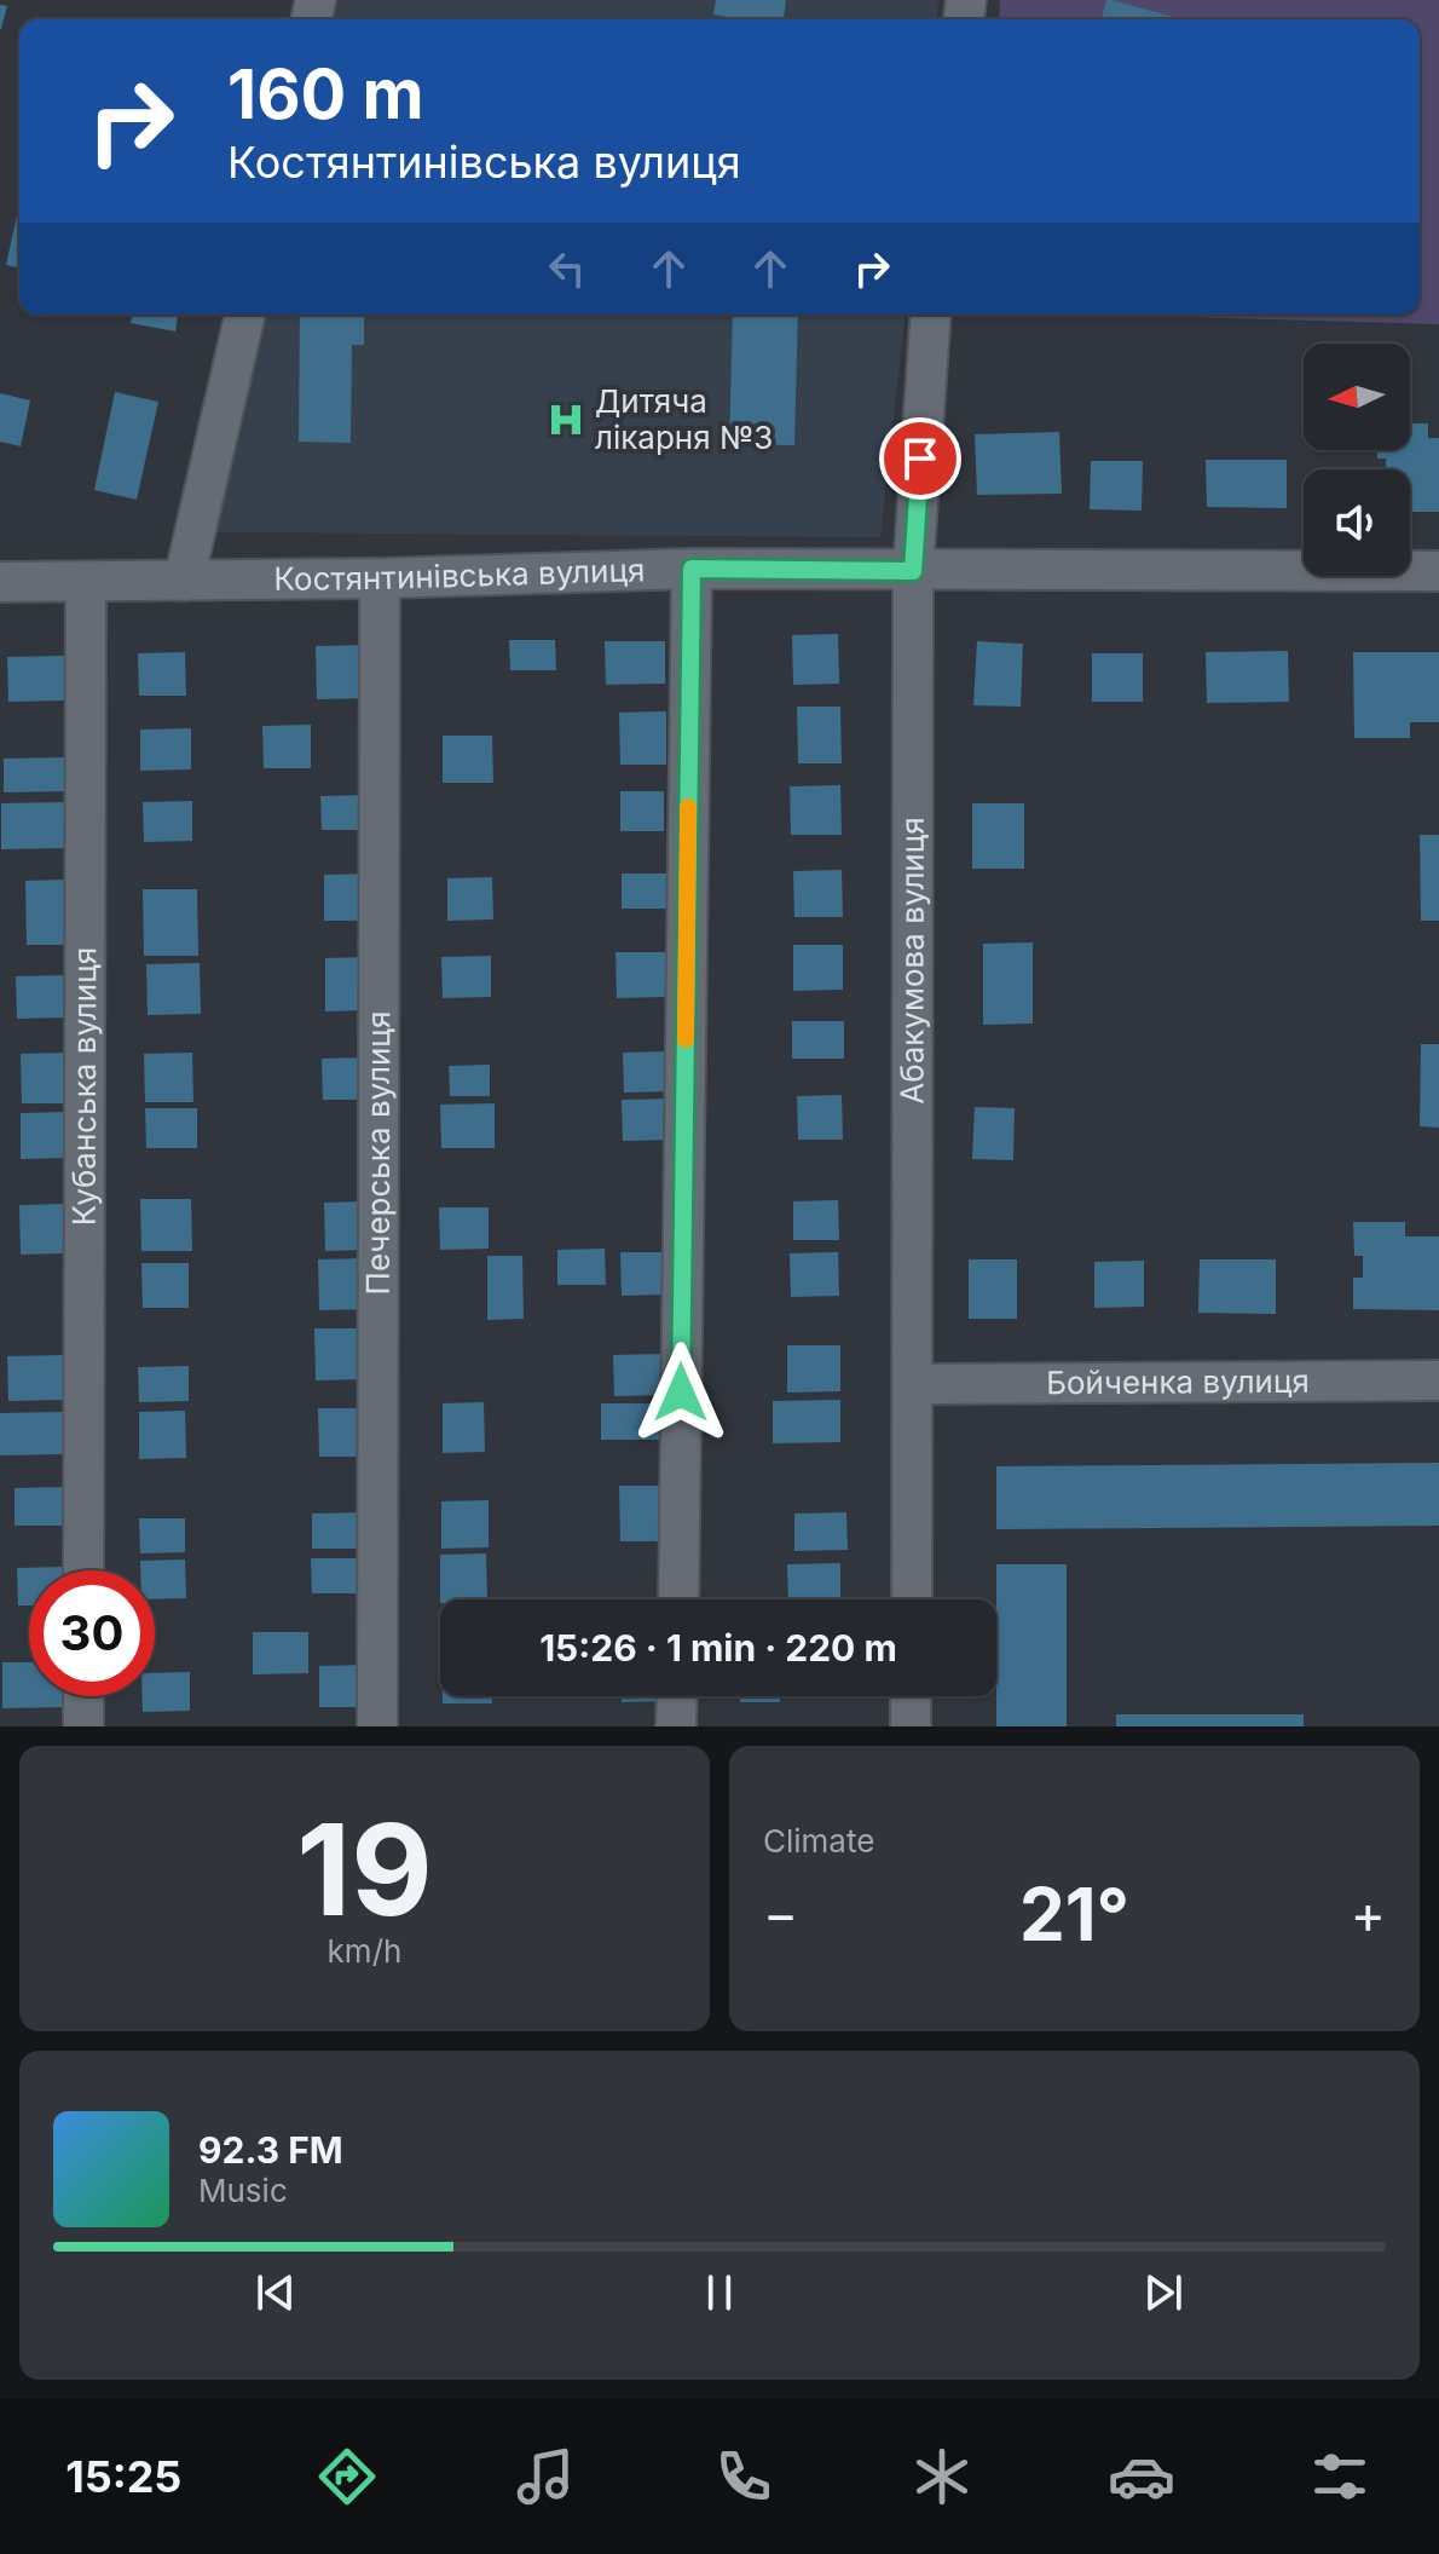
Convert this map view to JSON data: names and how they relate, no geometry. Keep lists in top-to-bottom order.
{
  "streets": {
    "street": [
      "Костянтинівська вулиця",
      "Абакумова вулиця",
      "Кубанська вулиця",
      "Печерська вулиця",
      "Бойченка вулиця"
    ]
  },
  "crossings": [
    ["Костянтинівська вулиця", "Абакумова вулиця"],
    ["Костянтинівська вулиця", "Кубанська вулиця"],
    ["Костянтинівська вулиця", "Печерська вулиця"],
    ["Абакумова вулиця", "Бойченка вулиця"]
  ],
  "places": {
    "hospital": ["Дитяча лікарня №3"]
  },
  "north": "left",
  "page": {
    "turn": ["160 m", "Костянтинівська вулиця"],
    "limit": "30",
    "trip": "15:26 · 1 min · 220 m",
    "tile": [
      ["19", "km/h"],
      "Climate"
    ],
    "heat": ["−", "21°", "+"],
    "song": ["92.3 FM", "Music"],
    "tabs": "15:25"
  }
}
